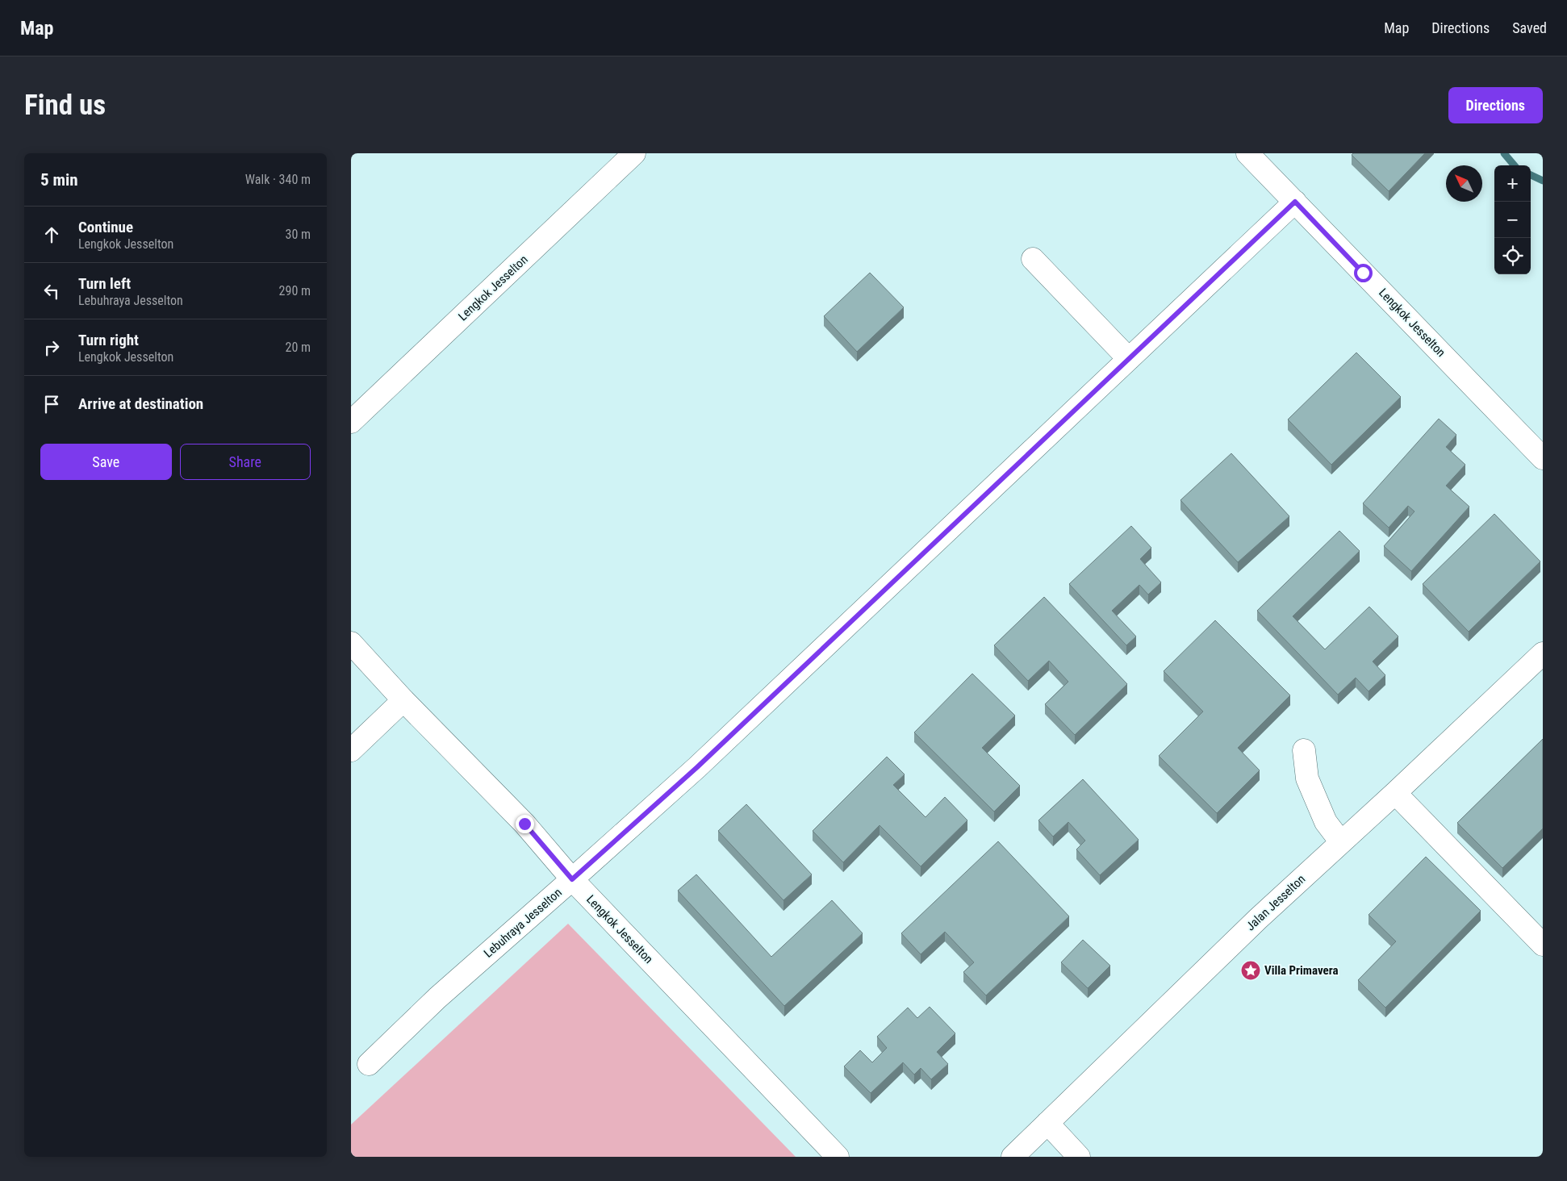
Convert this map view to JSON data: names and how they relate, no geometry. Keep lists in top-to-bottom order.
{
  "streets": {
    "street": ["Lengkok Jesselton", "Jalan Jesselton", "Lebuhraya Jesselton"]
  },
  "crossings": [
    ["Lengkok Jesselton", "Lebuhraya Jesselton"]
  ],
  "places": {
    "place": ["Villa Primavera"]
  },
  "north": "top left",
  "page": {
    "header": "Map",
    "nav": ["Map", "Directions", "Saved"],
    "buttons": [
      "Directions",
      ["Save", "Share"]
    ],
    "title": "Find us",
    "heading": ["5 min", "Walk · 340 m"],
    "map_buttons": ["+", "−"],
    "list": [
      ["Continue", "Lengkok Jesselton", "30 m"],
      ["Turn left", "Lebuhraya Jesselton", "290 m"],
      ["Turn right", "Lengkok Jesselton", "20 m"],
      "Arrive at destination"
    ]
  }
}
